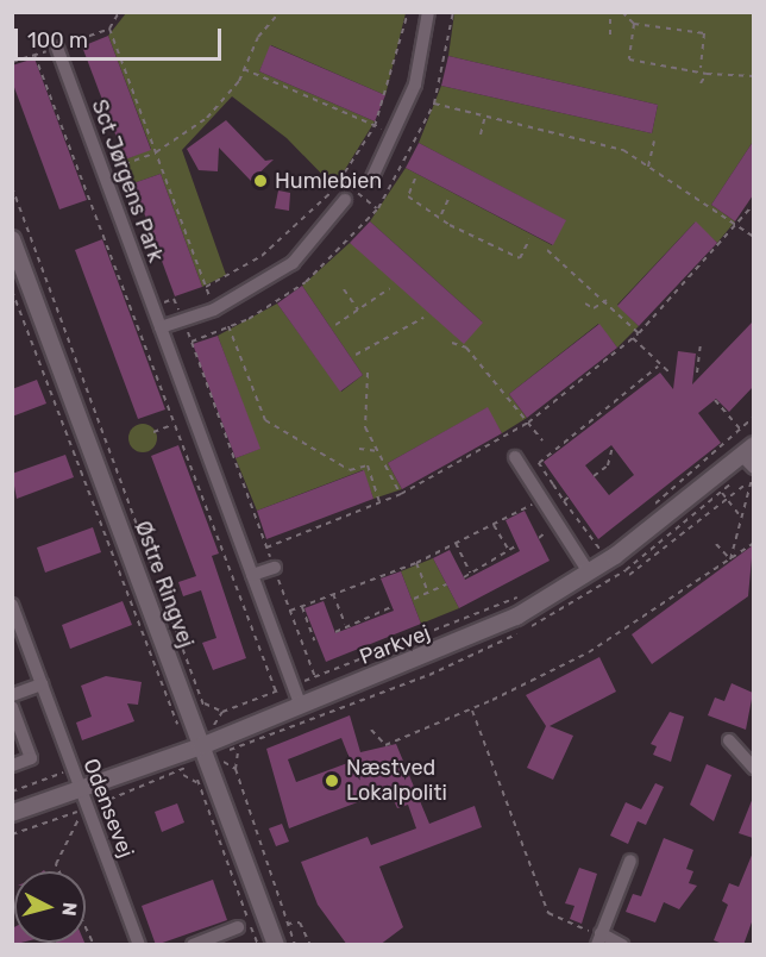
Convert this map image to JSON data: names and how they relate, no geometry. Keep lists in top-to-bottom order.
{
  "streets": {
    "street": [
      "Sct Jørgens Park",
      "Østre Ringvej",
      "Parkvej",
      "Odensevej"
    ]
  },
  "crossings": [
    ["Sct Jørgens Park", "Parkvej"],
    ["Østre Ringvej", "Parkvej"],
    ["Parkvej", "Odensevej"]
  ],
  "places": ["Humlebien", "Næstved Lokalpoliti"],
  "scale_bar": "100 m",
  "north": "right"
}
